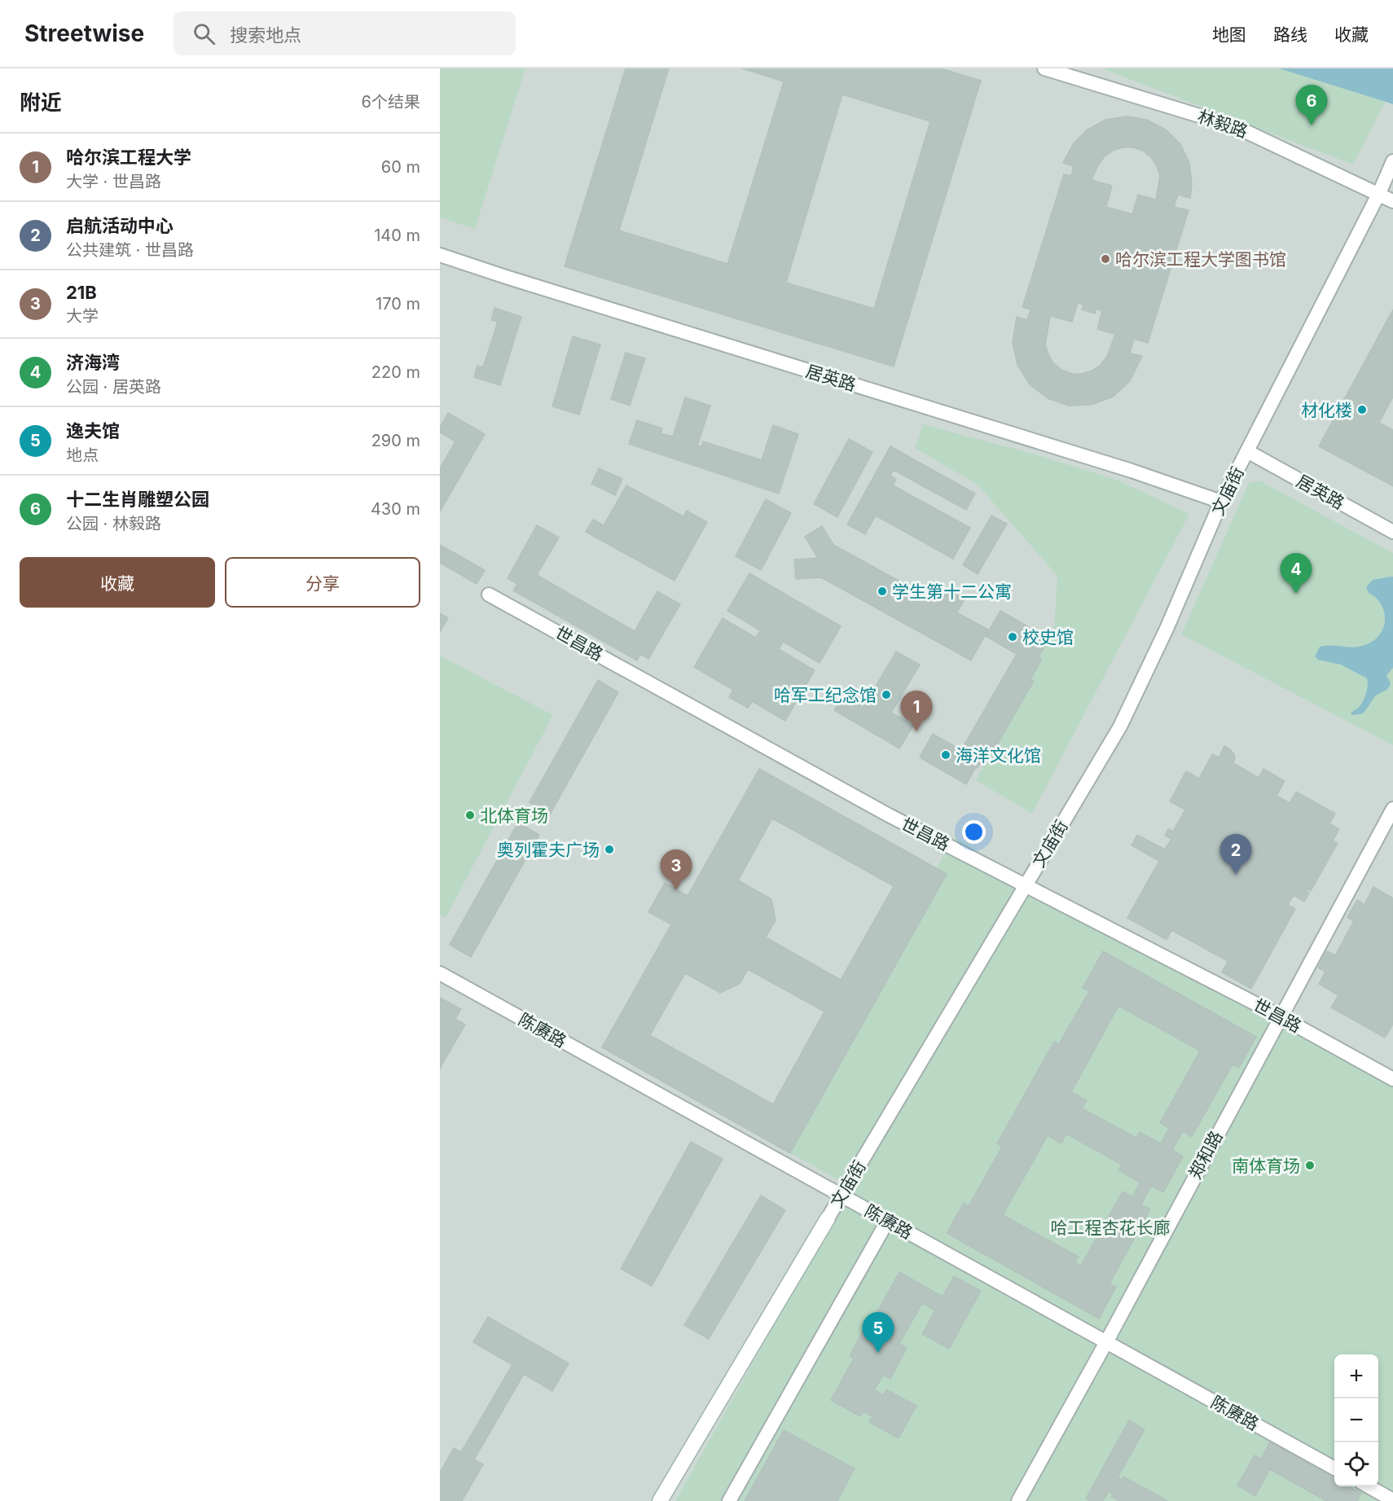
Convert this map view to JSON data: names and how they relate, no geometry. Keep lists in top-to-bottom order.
{
  "streets": {
    "main road": ["文庙街"],
    "street": [
      "林毅路",
      "居英路",
      "世昌路",
      "陈赓路",
      "郑和路"
    ]
  },
  "crossings": [
    ["林毅路", "文庙街"],
    ["居英路", "文庙街"],
    ["文庙街", "世昌路"],
    ["文庙街", "陈赓路"],
    ["世昌路", "郑和路"],
    ["陈赓路", "郑和路"]
  ],
  "parks": ["哈工程杏花长廊"],
  "places": [
    "哈尔滨工程大学图书馆",
    "材化楼",
    "学生第十二公寓",
    "校史馆",
    "哈军工纪念馆",
    "海洋文化馆",
    "北体育场",
    "奥列霍夫广场",
    "南体育场"
  ],
  "page": {
    "header": "Streetwise",
    "search": "搜索地点",
    "nav": ["地图", "路线", "收藏"],
    "heading": ["附近", "6个结果"],
    "pins": [
      "6",
      "4",
      "1",
      "2",
      "3",
      "5"
    ],
    "list": [
      {
        "mark": "1",
        "name": "哈尔滨工程大学",
        "note": "大学 · 世昌路",
        "value": "60 m"
      },
      {
        "mark": "2",
        "name": "启航活动中心",
        "note": "公共建筑 · 世昌路",
        "value": "140 m"
      },
      {
        "mark": "3",
        "name": "21B",
        "note": "大学",
        "value": "170 m"
      },
      {
        "mark": "4",
        "name": "济海湾",
        "note": "公园 · 居英路",
        "value": "220 m"
      },
      {
        "mark": "5",
        "name": "逸夫馆",
        "note": "地点",
        "value": "290 m"
      },
      {
        "mark": "6",
        "name": "十二生肖雕塑公园",
        "note": "公园 · 林毅路",
        "value": "430 m"
      }
    ],
    "buttons": ["收藏", "分享"],
    "map_buttons": ["+", "−"]
  }
}
